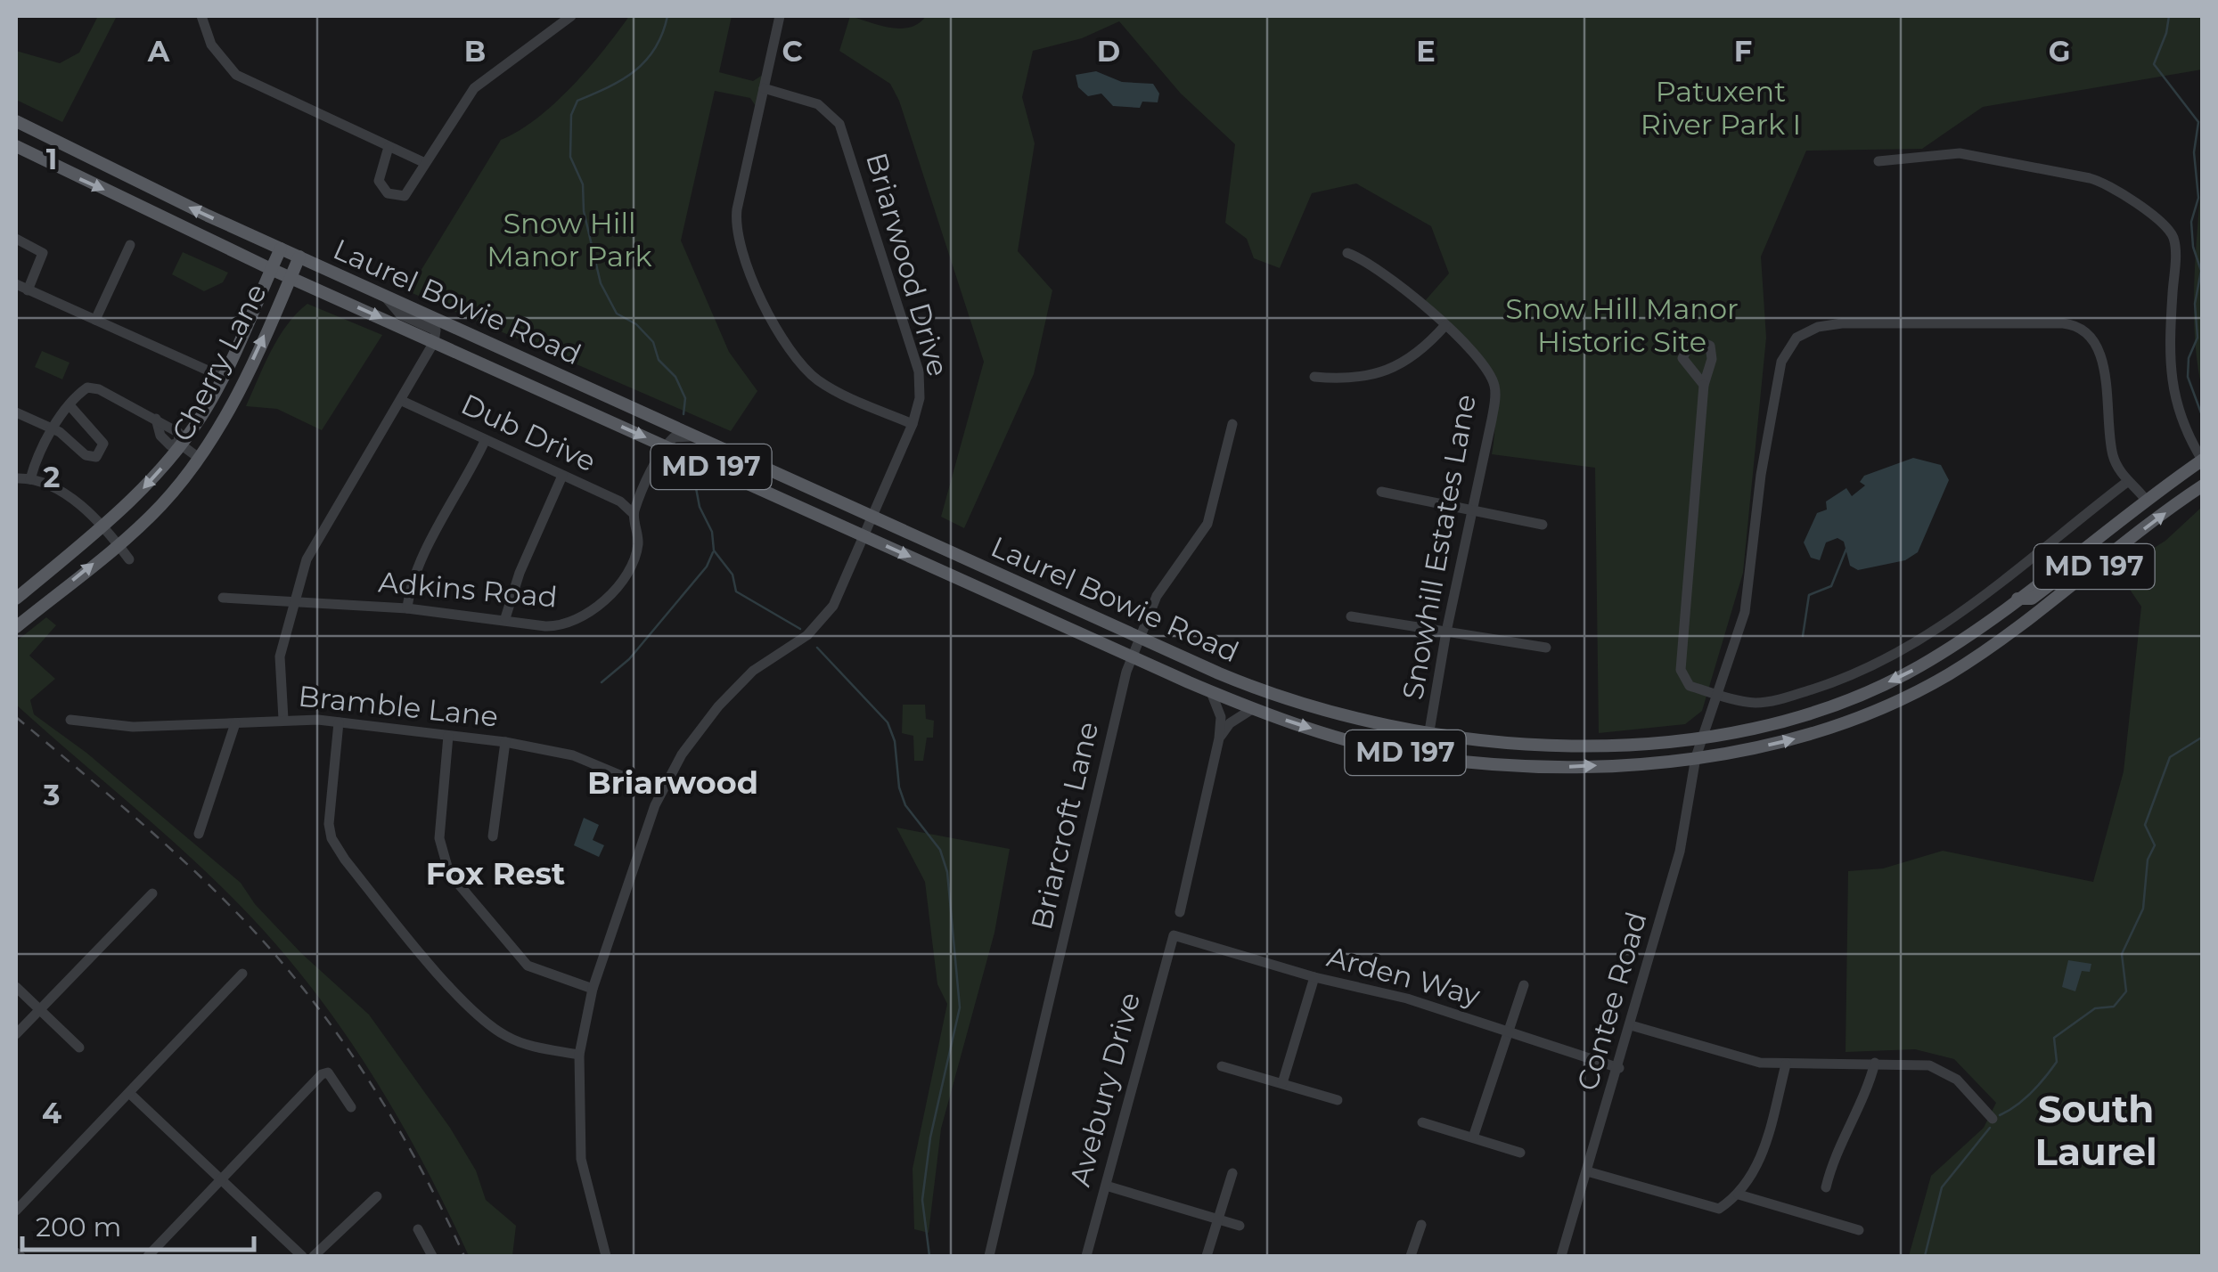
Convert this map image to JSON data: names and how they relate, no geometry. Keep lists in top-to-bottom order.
{
  "streets": {
    "main road": ["Laurel Bowie Road", "Cherry Lane", "MD 197"],
    "street": [
      "Briarwood Drive",
      "Dub Drive",
      "Snowhill Estates Lane",
      "Adkins Road",
      "Bramble Lane",
      "Briarcroft Lane",
      "Arden Way",
      "Contee Road",
      "Avebury Drive"
    ]
  },
  "crossings": [
    ["Briarwood Drive", "Laurel Bowie Road"],
    ["Briarwood Drive", "Bramble Lane"],
    ["Laurel Bowie Road", "Cherry Lane"],
    ["Laurel Bowie Road", "Snowhill Estates Lane"],
    ["Laurel Bowie Road", "Adkins Road"],
    ["Laurel Bowie Road", "Briarcroft Lane"],
    ["Laurel Bowie Road", "Contee Road"],
    ["Dub Drive", "Adkins Road"],
    ["Arden Way", "Contee Road"],
    ["Arden Way", "Avebury Drive"]
  ],
  "districts": ["Briarwood", "Fox Rest", "South Laurel"],
  "parks": ["Patuxent River Park I", "Snow Hill Manor Park", "Snow Hill Manor Historic Site"],
  "scale_bar": "200 m",
  "grid": {
    "columns": [
      "A",
      "B",
      "C",
      "D",
      "E",
      "F",
      "G"
    ],
    "rows": [
      "1",
      "2",
      "3",
      "4"
    ]
  }
}
